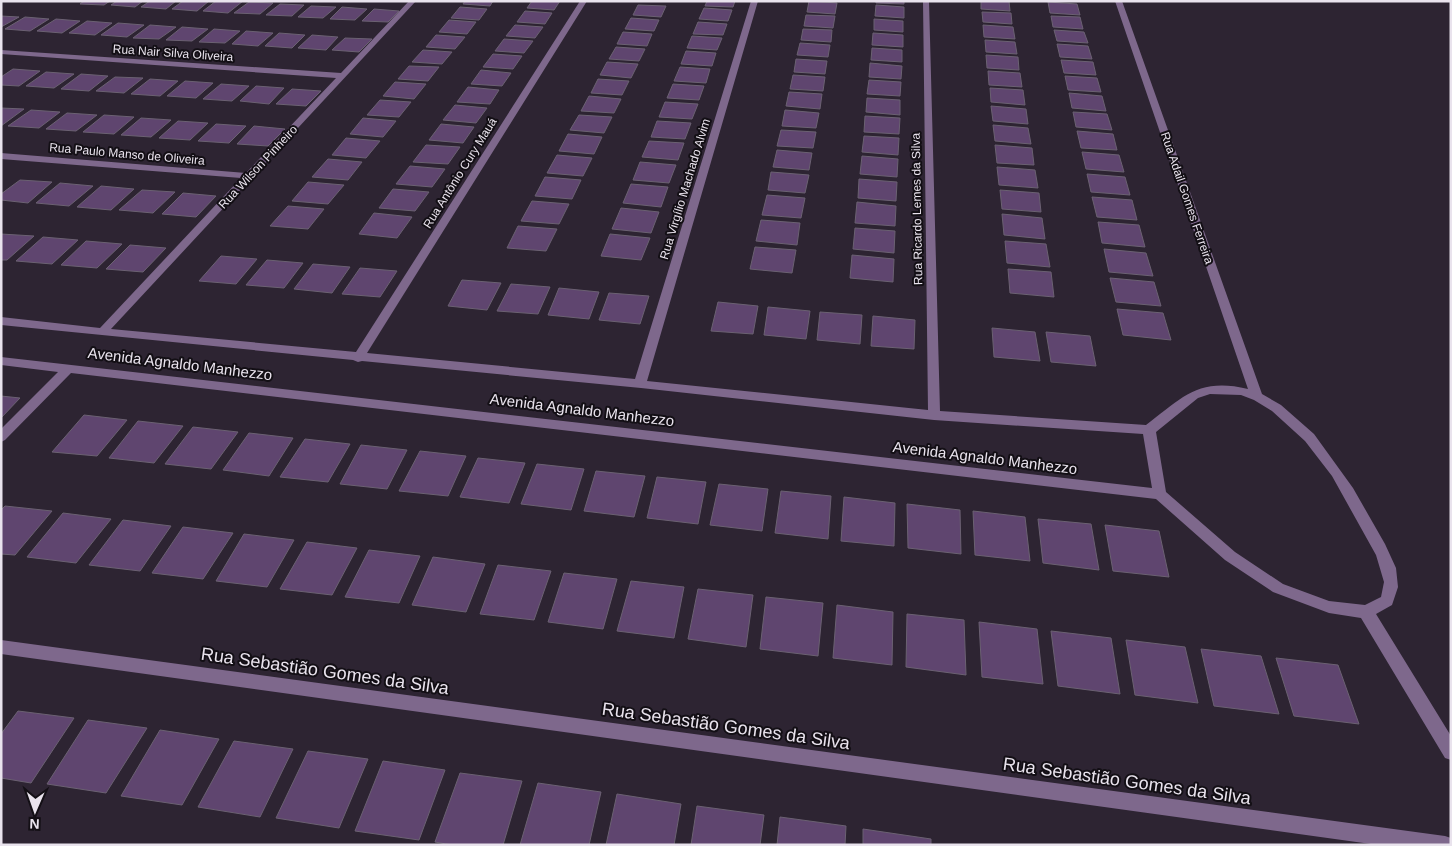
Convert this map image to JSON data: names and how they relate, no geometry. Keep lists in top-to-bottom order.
{
  "streets": {
    "street": [
      "Rua Nair Silva Oliveira",
      "Rua Paulo Manso de Oliveira",
      "Rua Wilson Pinheiro",
      "Rua Antônio Cury Mauá",
      "Rua Virgílio Machado Alvim",
      "Rua Adail Gomes Ferreira",
      "Rua Ricardo Lemes da Silva",
      "Avenida Agnaldo Manhezzo",
      "Rua Sebastião Gomes da Silva"
    ]
  },
  "crossings": [
    ["Rua Nair Silva Oliveira", "Rua Wilson Pinheiro"],
    ["Rua Paulo Manso de Oliveira", "Rua Wilson Pinheiro"],
    ["Rua Wilson Pinheiro", "Avenida Agnaldo Manhezzo"],
    ["Rua Antônio Cury Mauá", "Avenida Agnaldo Manhezzo"],
    ["Rua Virgílio Machado Alvim", "Avenida Agnaldo Manhezzo"],
    ["Rua Ricardo Lemes da Silva", "Avenida Agnaldo Manhezzo"]
  ],
  "north": "bottom"
}
